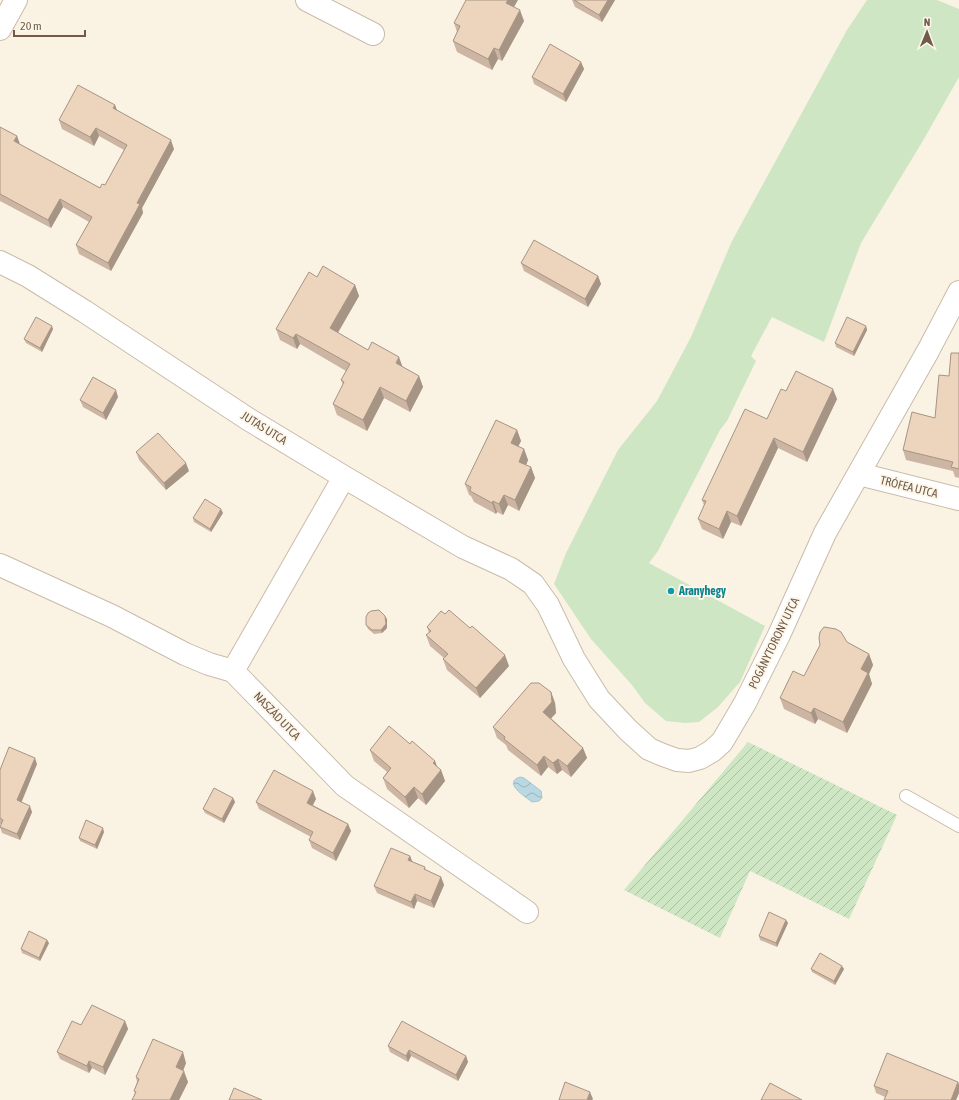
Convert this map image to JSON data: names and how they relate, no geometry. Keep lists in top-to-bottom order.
{
  "streets": {
    "street": [
      "JUTAS UTCA",
      "TRÓFEA UTCA",
      "POGÁNYTORONY UTCA",
      "NASZÁD UTCA"
    ]
  },
  "crossings": [
    ["JUTAS UTCA", "POGÁNYTORONY UTCA"],
    ["TRÓFEA UTCA", "POGÁNYTORONY UTCA"]
  ],
  "places": ["Aranyhegy"],
  "scale_bar": "20 m",
  "north": "top"
}
